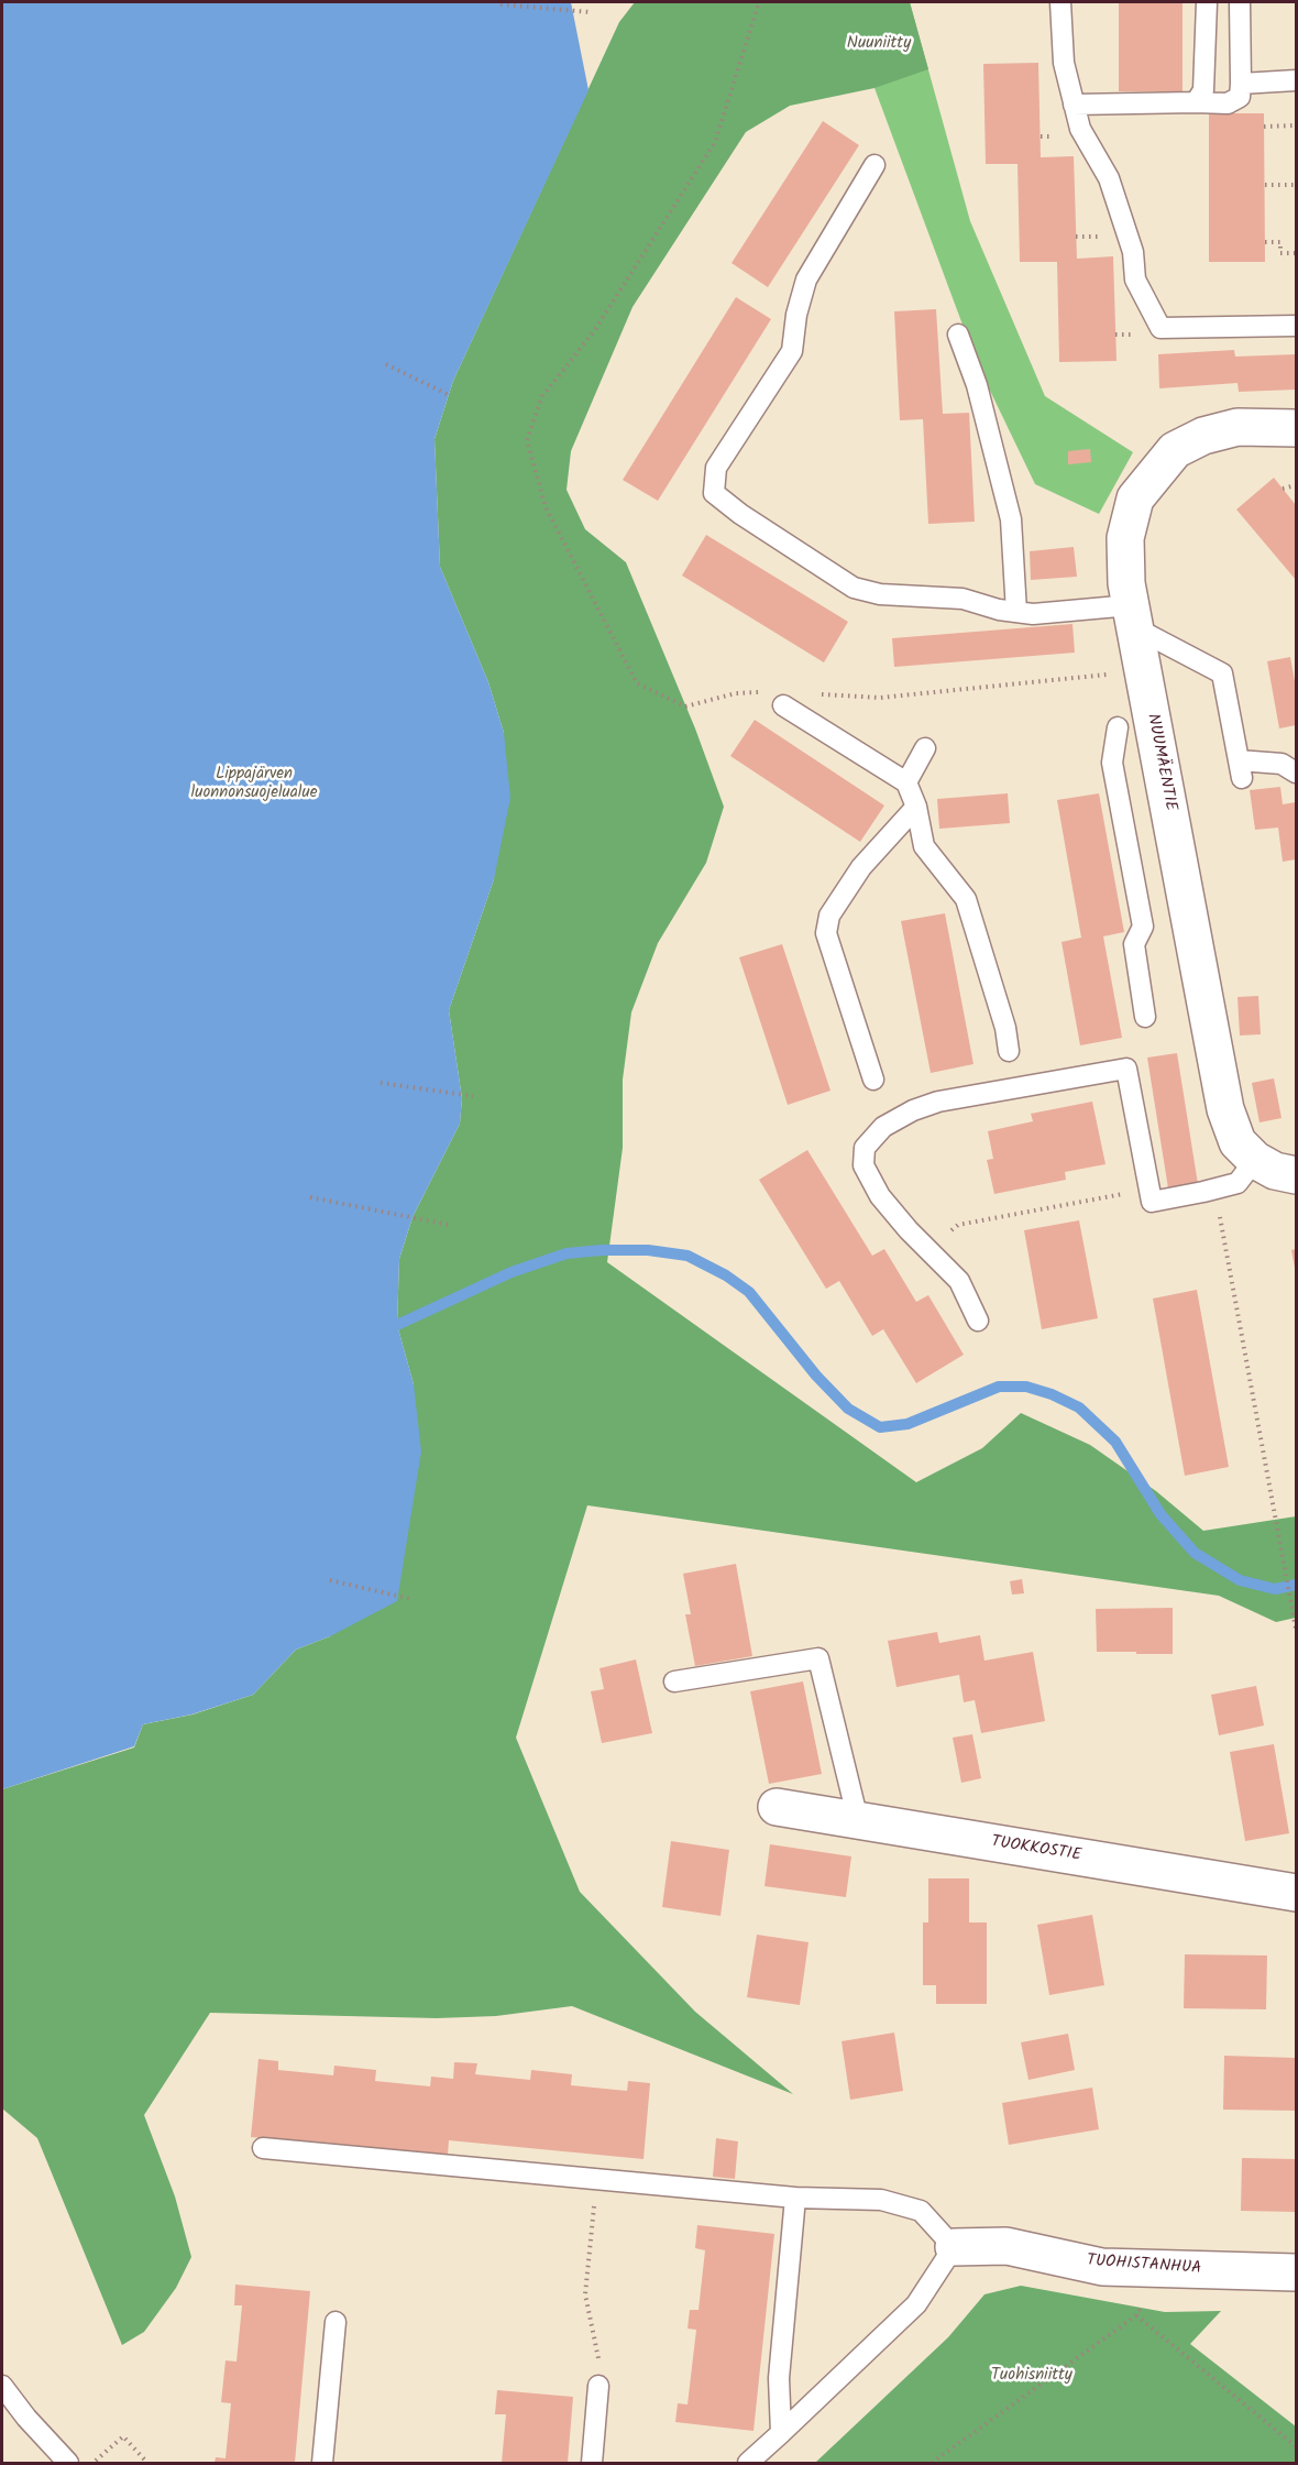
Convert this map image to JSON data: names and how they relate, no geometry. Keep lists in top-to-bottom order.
{
  "streets": {
    "street": ["NUUMÄENTIE", "TUOKKOSTIE", "TUOHISTANHUA"]
  },
  "parks": ["Nuuniitty", "Lippajärven luonnonsuojelualue", "Tuohisniitty"]
}
